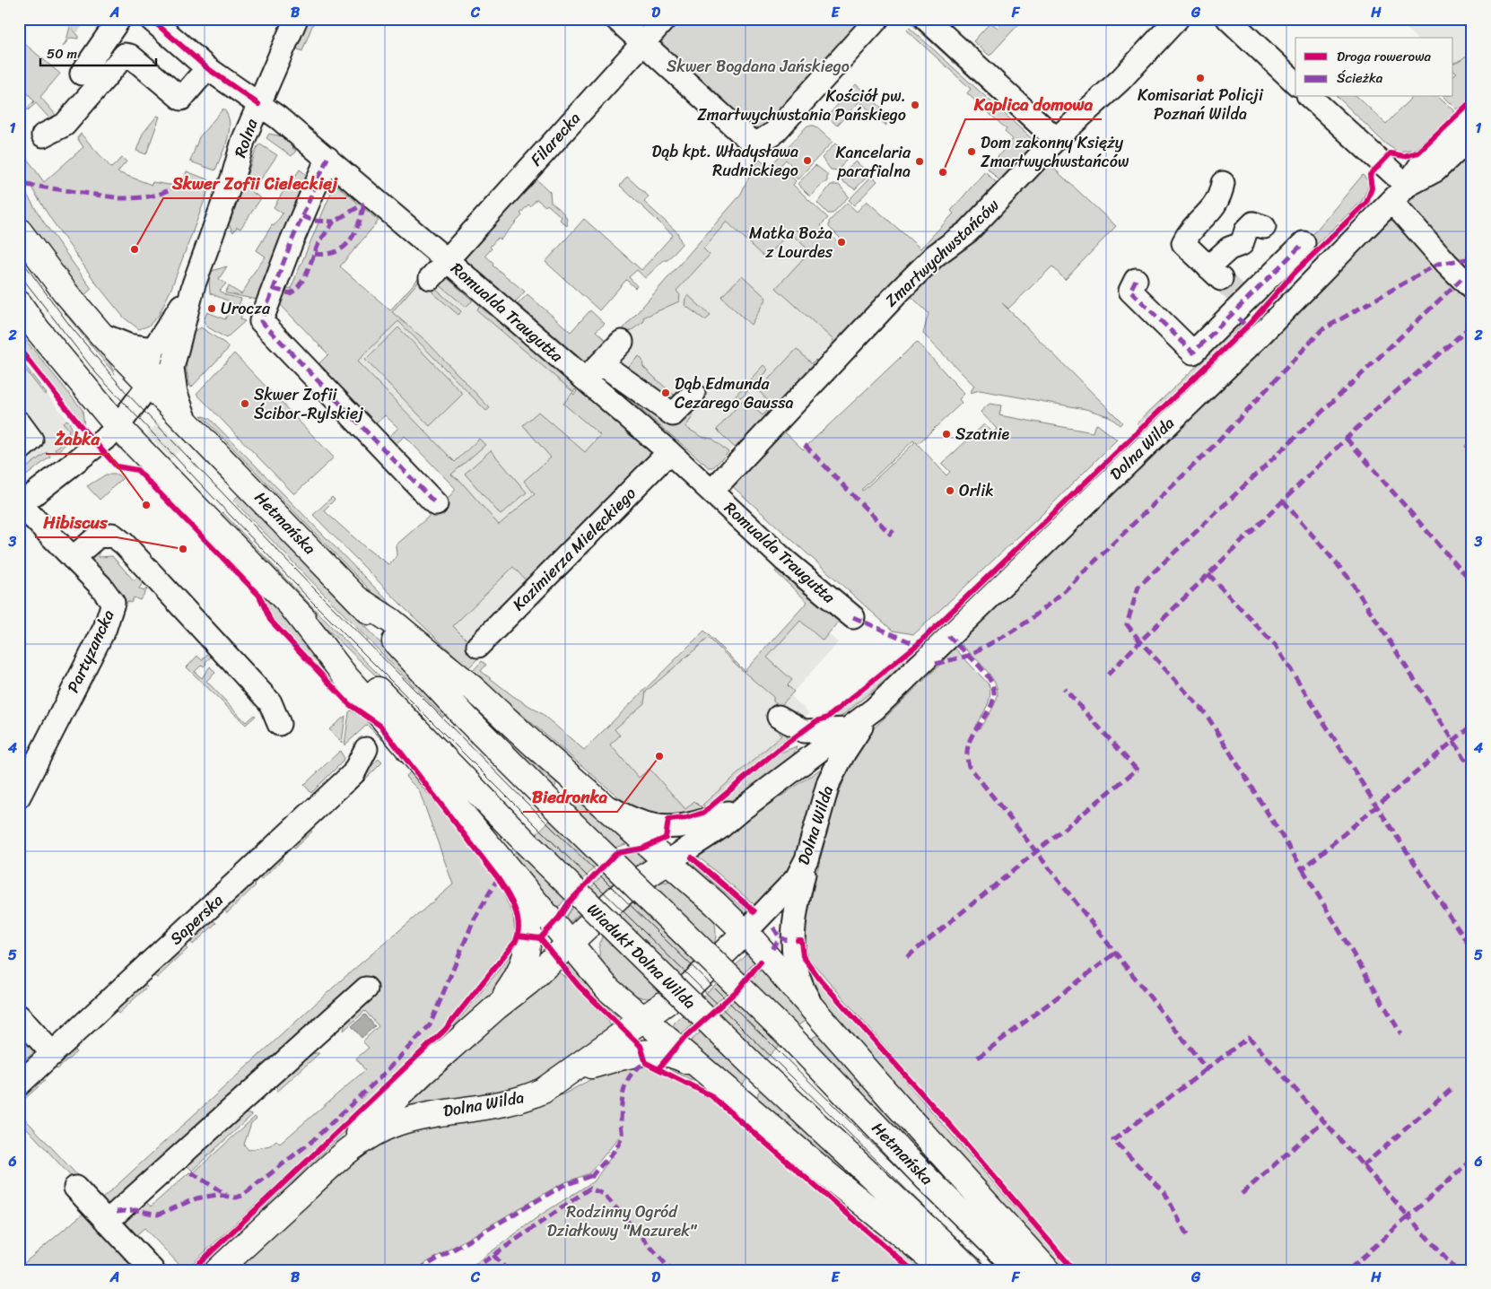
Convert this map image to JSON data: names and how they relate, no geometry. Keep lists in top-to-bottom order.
{
  "streets": {
    "main road": ["Dolna Wilda", "Hetmańska", "Wiadukt Dolna Wilda"],
    "street": [
      "Rolna",
      "Filarecka",
      "Zmartwychwstańców",
      "Romualda Traugutta",
      "Kazimierza Mielęckiego",
      "Partyzancka",
      "Saperska"
    ]
  },
  "crossings": [
    ["Rolna", "Romualda Traugutta"],
    ["Rolna", "Hetmańska"],
    ["Filarecka", "Romualda Traugutta"],
    ["Zmartwychwstańców", "Romualda Traugutta"],
    ["Romualda Traugutta", "Kazimierza Mielęckiego"]
  ],
  "parks": ["Skwer Bogdana Jańskiego", "Rodzinny Ogród Działkowy \"Mazurek\""],
  "places": [
    "Komisariat Policji Poznań Wilda",
    "Kościół pw. Zmartwychwstania Pańskiego",
    "Dom zakonny Księży Zmartwychwstańców",
    "Dąb kpt. Władysława Rudnickiego",
    "Kancelaria parafialna",
    "Kaplica domowa",
    "Matka Boża z Lourdes",
    "Skwer Zofii Cieleckiej",
    "Urocza",
    "Dąb Edmunda Cezarego Gaussa",
    "Skwer Zofii Ścibor-Rylskiej",
    "Szatnie",
    "Orlik",
    "Żabka",
    "Hibiscus",
    "Biedronka"
  ],
  "legend": ["Droga rowerowa", "Ścieżka"],
  "scale_bar": "50 m",
  "grid": {
    "columns": [
      "A",
      "B",
      "C",
      "D",
      "E",
      "F",
      "G",
      "H"
    ],
    "rows": [
      "1",
      "2",
      "3",
      "4",
      "5",
      "6"
    ]
  }
}
